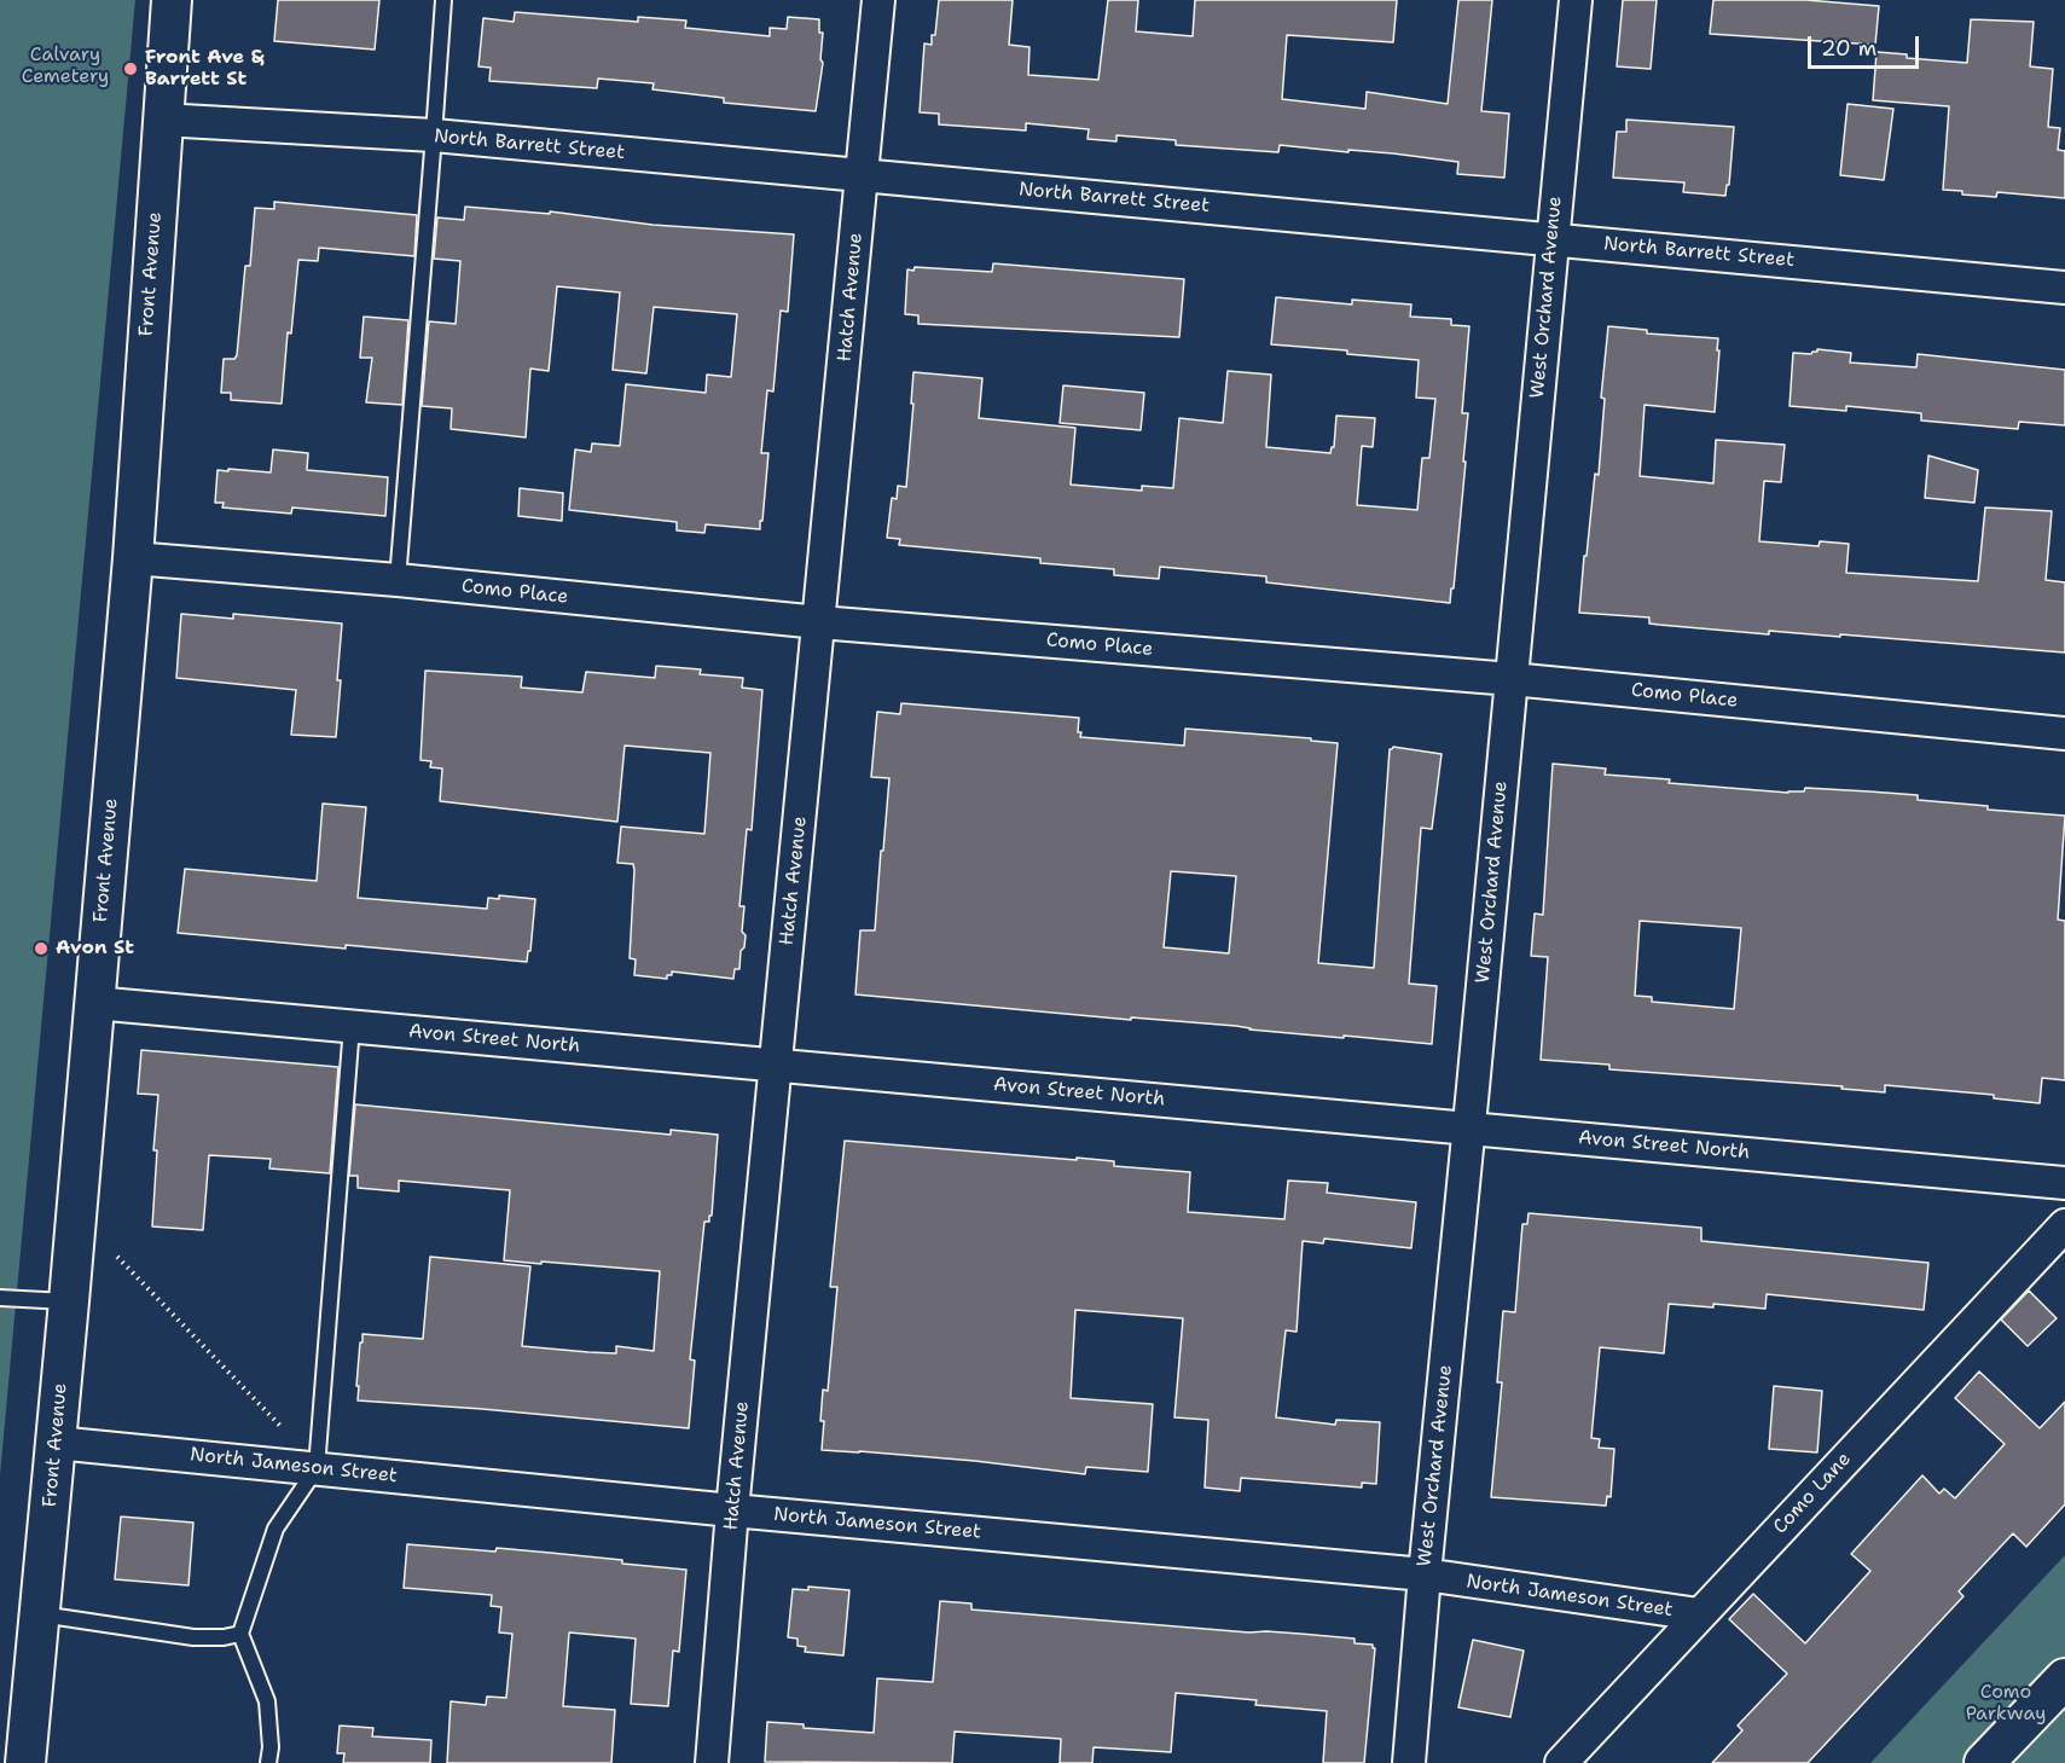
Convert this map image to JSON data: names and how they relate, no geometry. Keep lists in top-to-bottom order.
{
  "streets": {
    "street": [
      "North Barrett Street",
      "Front Avenue",
      "Hatch Avenue",
      "West Orchard Avenue",
      "Como Place",
      "Avon Street North",
      "North Jameson Street",
      "Como Lane"
    ]
  },
  "crossings": [
    ["North Barrett Street", "Front Avenue"],
    ["North Barrett Street", "Hatch Avenue"],
    ["North Barrett Street", "West Orchard Avenue"],
    ["Front Avenue", "Como Place"],
    ["Front Avenue", "Avon Street North"],
    ["Front Avenue", "North Jameson Street"],
    ["Hatch Avenue", "Como Place"],
    ["Hatch Avenue", "Avon Street North"],
    ["Hatch Avenue", "North Jameson Street"],
    ["West Orchard Avenue", "Como Place"],
    ["West Orchard Avenue", "Avon Street North"],
    ["West Orchard Avenue", "North Jameson Street"],
    ["North Jameson Street", "Como Lane"]
  ],
  "parks": ["Calvary Cemetery", "Como Parkway"],
  "places": ["Front Ave & Barrett St", "Avon St"],
  "scale_bar": "20 m"
}
